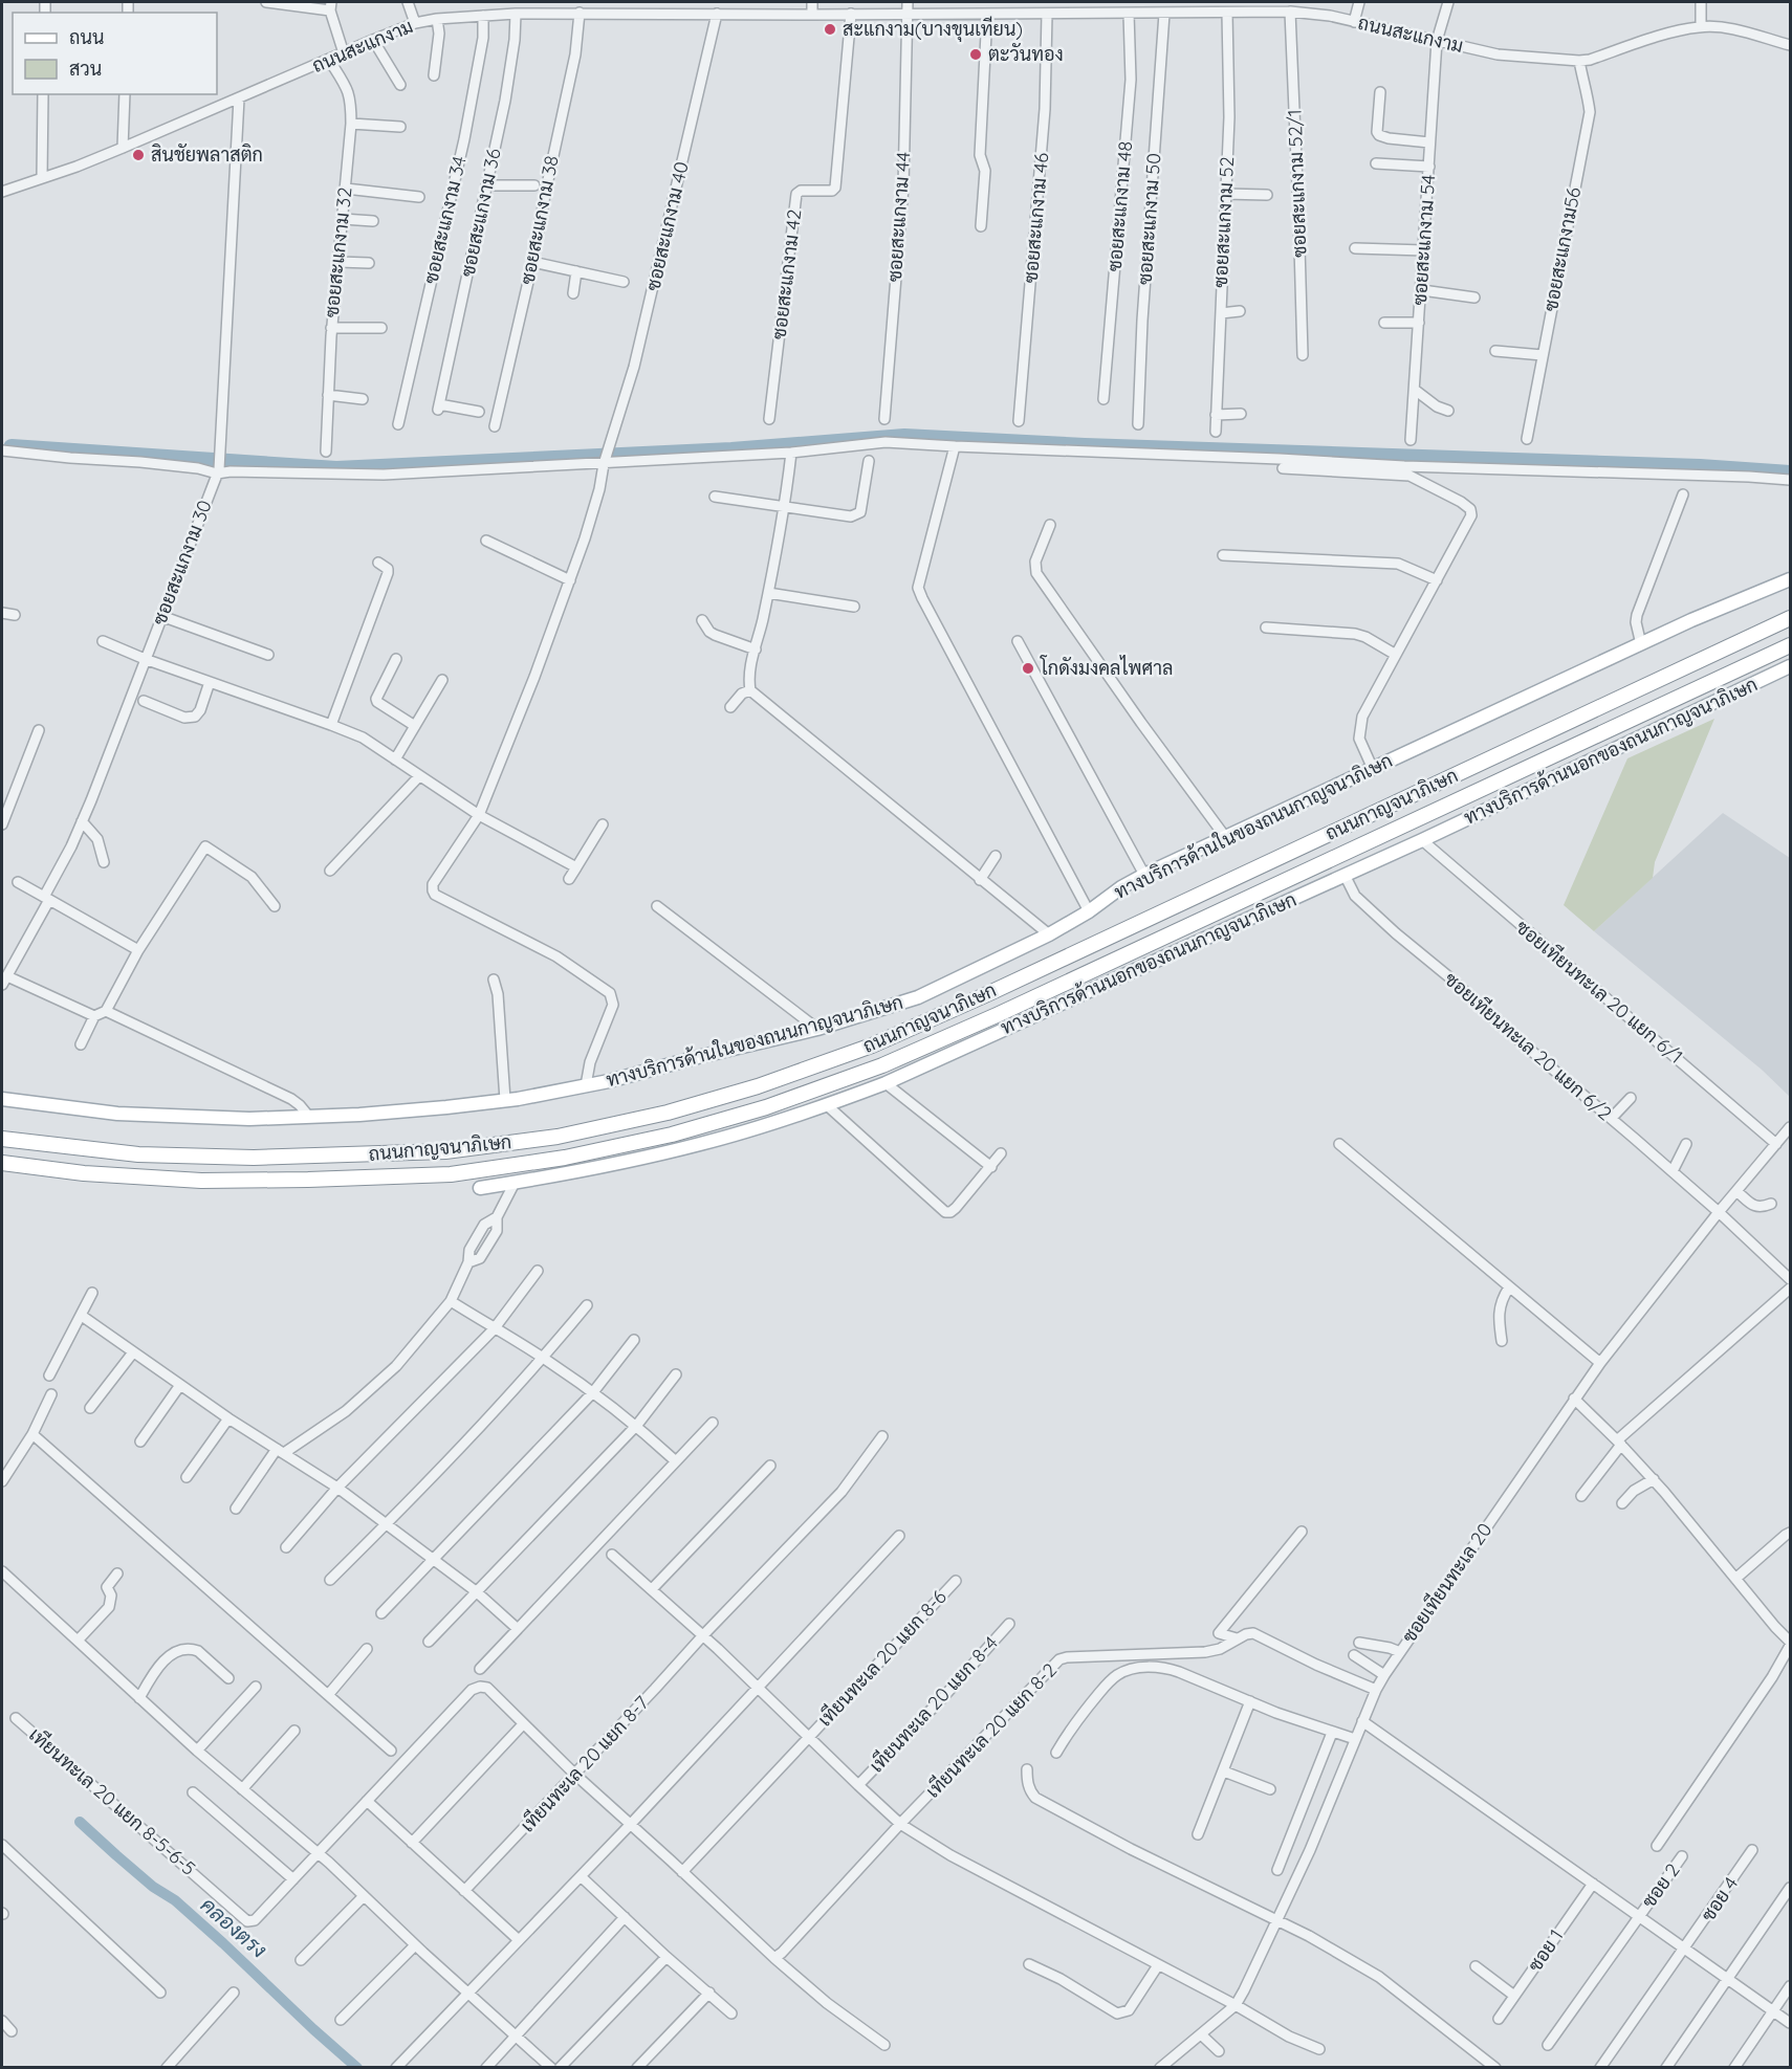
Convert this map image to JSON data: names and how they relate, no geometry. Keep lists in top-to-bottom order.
{
  "streets": {
    "highway": ["ถนนกาญจนาภิเษก"],
    "main road": ["ทางบริการด้านนอกของถนนกาญจนาภิเษก", "ทางบริการด้านในของถนนกาญจนาภิเษก"],
    "street": [
      "ถนนสะแกงาม",
      "ซอยสะแกงาม 52/1",
      "ซอยสะแกงาม 48",
      "ซอยสะแกงาม 36",
      "ซอยสะแกงาม 44",
      "ซอยสะแกงาม 46",
      "ซอยสะแกงาม 50",
      "ซอยสะแกงาม 34",
      "ซอยสะแกงาม 38",
      "ซอยสะแกงาม 52",
      "ซอยสะแกงาม 40",
      "ซอยสะแกงาม 54",
      "ซอยสะแกงาม56",
      "ซอยสะแกงาม 32",
      "ซอยสะแกงาม 42",
      "ซอยสะแกงาม 30",
      "ซอยเทียนทะเล 20 แยก 6/1",
      "ซอยเทียนทะเล 20 แยก 6/2",
      "ซอยเทียนทะเล 20",
      "เทียนทะเล 20 แยก 8-6",
      "เทียนทะเล 20 แยก 8-4",
      "เทียนทะเล 20 แยก 8-2",
      "เทียนทะเล 20 แยก 8-7",
      "เทียนทะเล 20 แยก 8-5-6-5",
      "ซอย 2",
      "ซอย 4",
      "ซอย 1"
    ]
  },
  "crossings": [
    ["ถนนสะแกงาม", "ซอยสะแกงาม 52/1"],
    ["ถนนสะแกงาม", "ซอยสะแกงาม 48"],
    ["ถนนสะแกงาม", "ซอยสะแกงาม 36"],
    ["ถนนสะแกงาม", "ซอยสะแกงาม 44"],
    ["ถนนสะแกงาม", "ซอยสะแกงาม 46"],
    ["ถนนสะแกงาม", "ซอยสะแกงาม 50"],
    ["ถนนสะแกงาม", "ซอยสะแกงาม 34"],
    ["ถนนสะแกงาม", "ซอยสะแกงาม 38"],
    ["ถนนสะแกงาม", "ซอยสะแกงาม 52"],
    ["ถนนสะแกงาม", "ซอยสะแกงาม 40"],
    ["ถนนสะแกงาม", "ซอยสะแกงาม 54"],
    ["ถนนสะแกงาม", "ซอยสะแกงาม56"],
    ["ถนนสะแกงาม", "ซอยสะแกงาม 32"],
    ["ถนนสะแกงาม", "ซอยสะแกงาม 42"],
    ["ถนนสะแกงาม", "ซอยสะแกงาม 30"],
    ["ซอยสะแกงาม 40", "ทางบริการด้านในของถนนกาญจนาภิเษก"],
    ["ทางบริการด้านนอกของถนนกาญจนาภิเษก", "ซอยเทียนทะเล 20 แยก 6/1"],
    ["ทางบริการด้านนอกของถนนกาญจนาภิเษก", "ซอยเทียนทะเล 20 แยก 6/2"],
    ["ซอยเทียนทะเล 20 แยก 6/1", "ซอยเทียนทะเล 20"],
    ["ซอยเทียนทะเล 20 แยก 6/2", "ซอยเทียนทะเล 20"],
    ["ซอยเทียนทะเล 20", "เทียนทะเล 20 แยก 8-2"]
  ],
  "water": ["คลองตรง"],
  "places": [
    "สะแกงาม(บางขุนเทียน)",
    "ตะวันทอง",
    "สินชัยพลาสติก",
    "โกดังมงคลไพศาล"
  ],
  "legend": ["ถนน", "สวน"]
}
